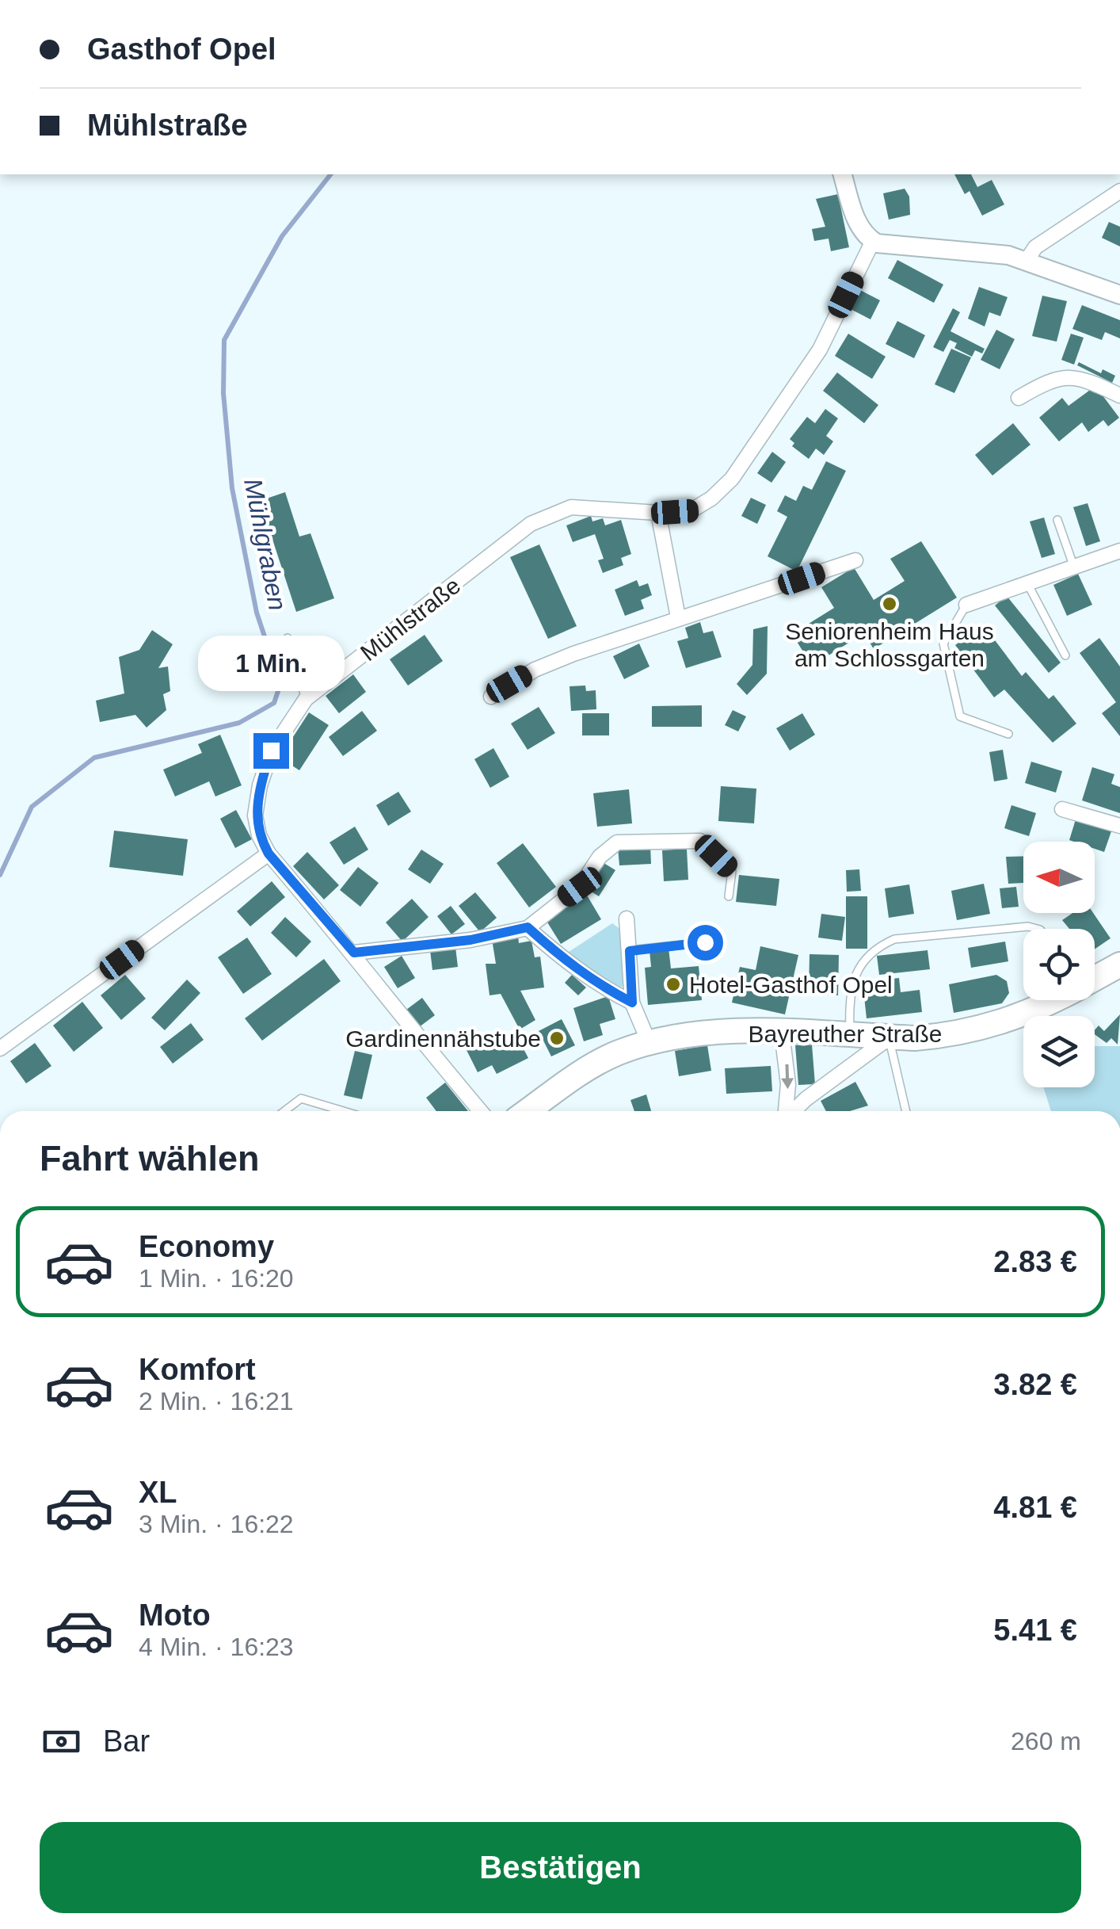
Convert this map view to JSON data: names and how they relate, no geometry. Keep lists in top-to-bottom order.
{
  "streets": {
    "main road": ["Bayreuther Straße"],
    "street": ["Mühlstraße"]
  },
  "water": ["Mühlgraben"],
  "places": ["Seniorenheim Haus am Schlossgarten", "Hotel-Gasthof Opel", "Gardinennähstube"],
  "north": "left",
  "page": {
    "banner": ["Gasthof Opel", "Mühlstraße"],
    "bubble": "1 Min.",
    "heading": "Fahrt wählen",
    "list": [
      {
        "name": "Economy",
        "note": "1 Min. · 16:20",
        "value": "2.83 €"
      },
      {
        "name": "Komfort",
        "note": "2 Min. · 16:21",
        "value": "3.82 €"
      },
      {
        "name": "XL",
        "note": "3 Min. · 16:22",
        "value": "4.81 €"
      },
      {
        "name": "Moto",
        "note": "4 Min. · 16:23",
        "value": "5.41 €"
      }
    ],
    "pay": ["Bar", "260 m"],
    "buttons": "Bestätigen"
  }
}
